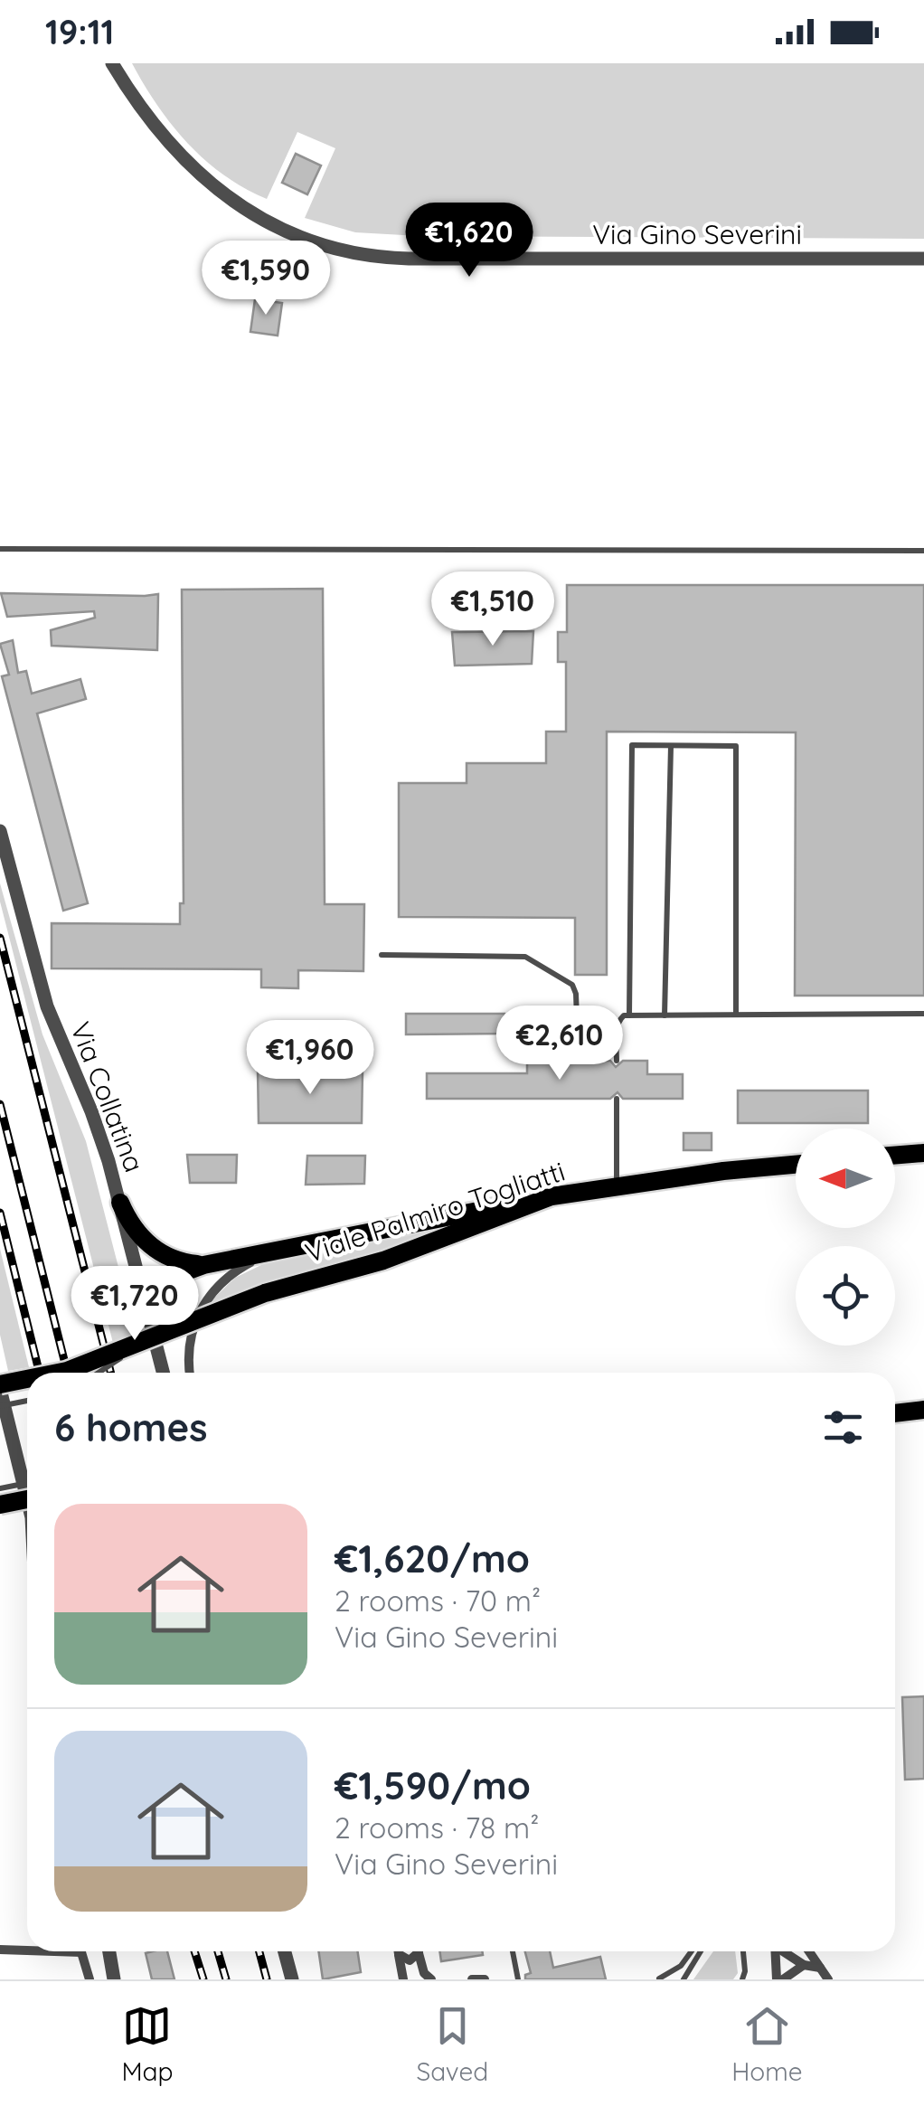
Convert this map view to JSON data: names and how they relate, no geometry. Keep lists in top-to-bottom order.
{
  "streets": {
    "main road": ["Viale Palmiro Togliatti"],
    "street": ["Via Gino Severini", "Via Collatina"]
  },
  "north": "left",
  "page": {
    "status": "19:11",
    "price": [
      "€1,620",
      "€1,590",
      "€1,510",
      "€2,610",
      "€1,960",
      "€1,720"
    ],
    "heading": "6 homes",
    "list": [
      {
        "name": "€1,620/mo",
        "note": "2 rooms · 70 m² · Via Gino Severini"
      },
      {
        "name": "€1,590/mo",
        "note": "2 rooms · 78 m² · Via Gino Severini"
      }
    ],
    "tabs": ["Map", "Saved", "Home"]
  }
}
